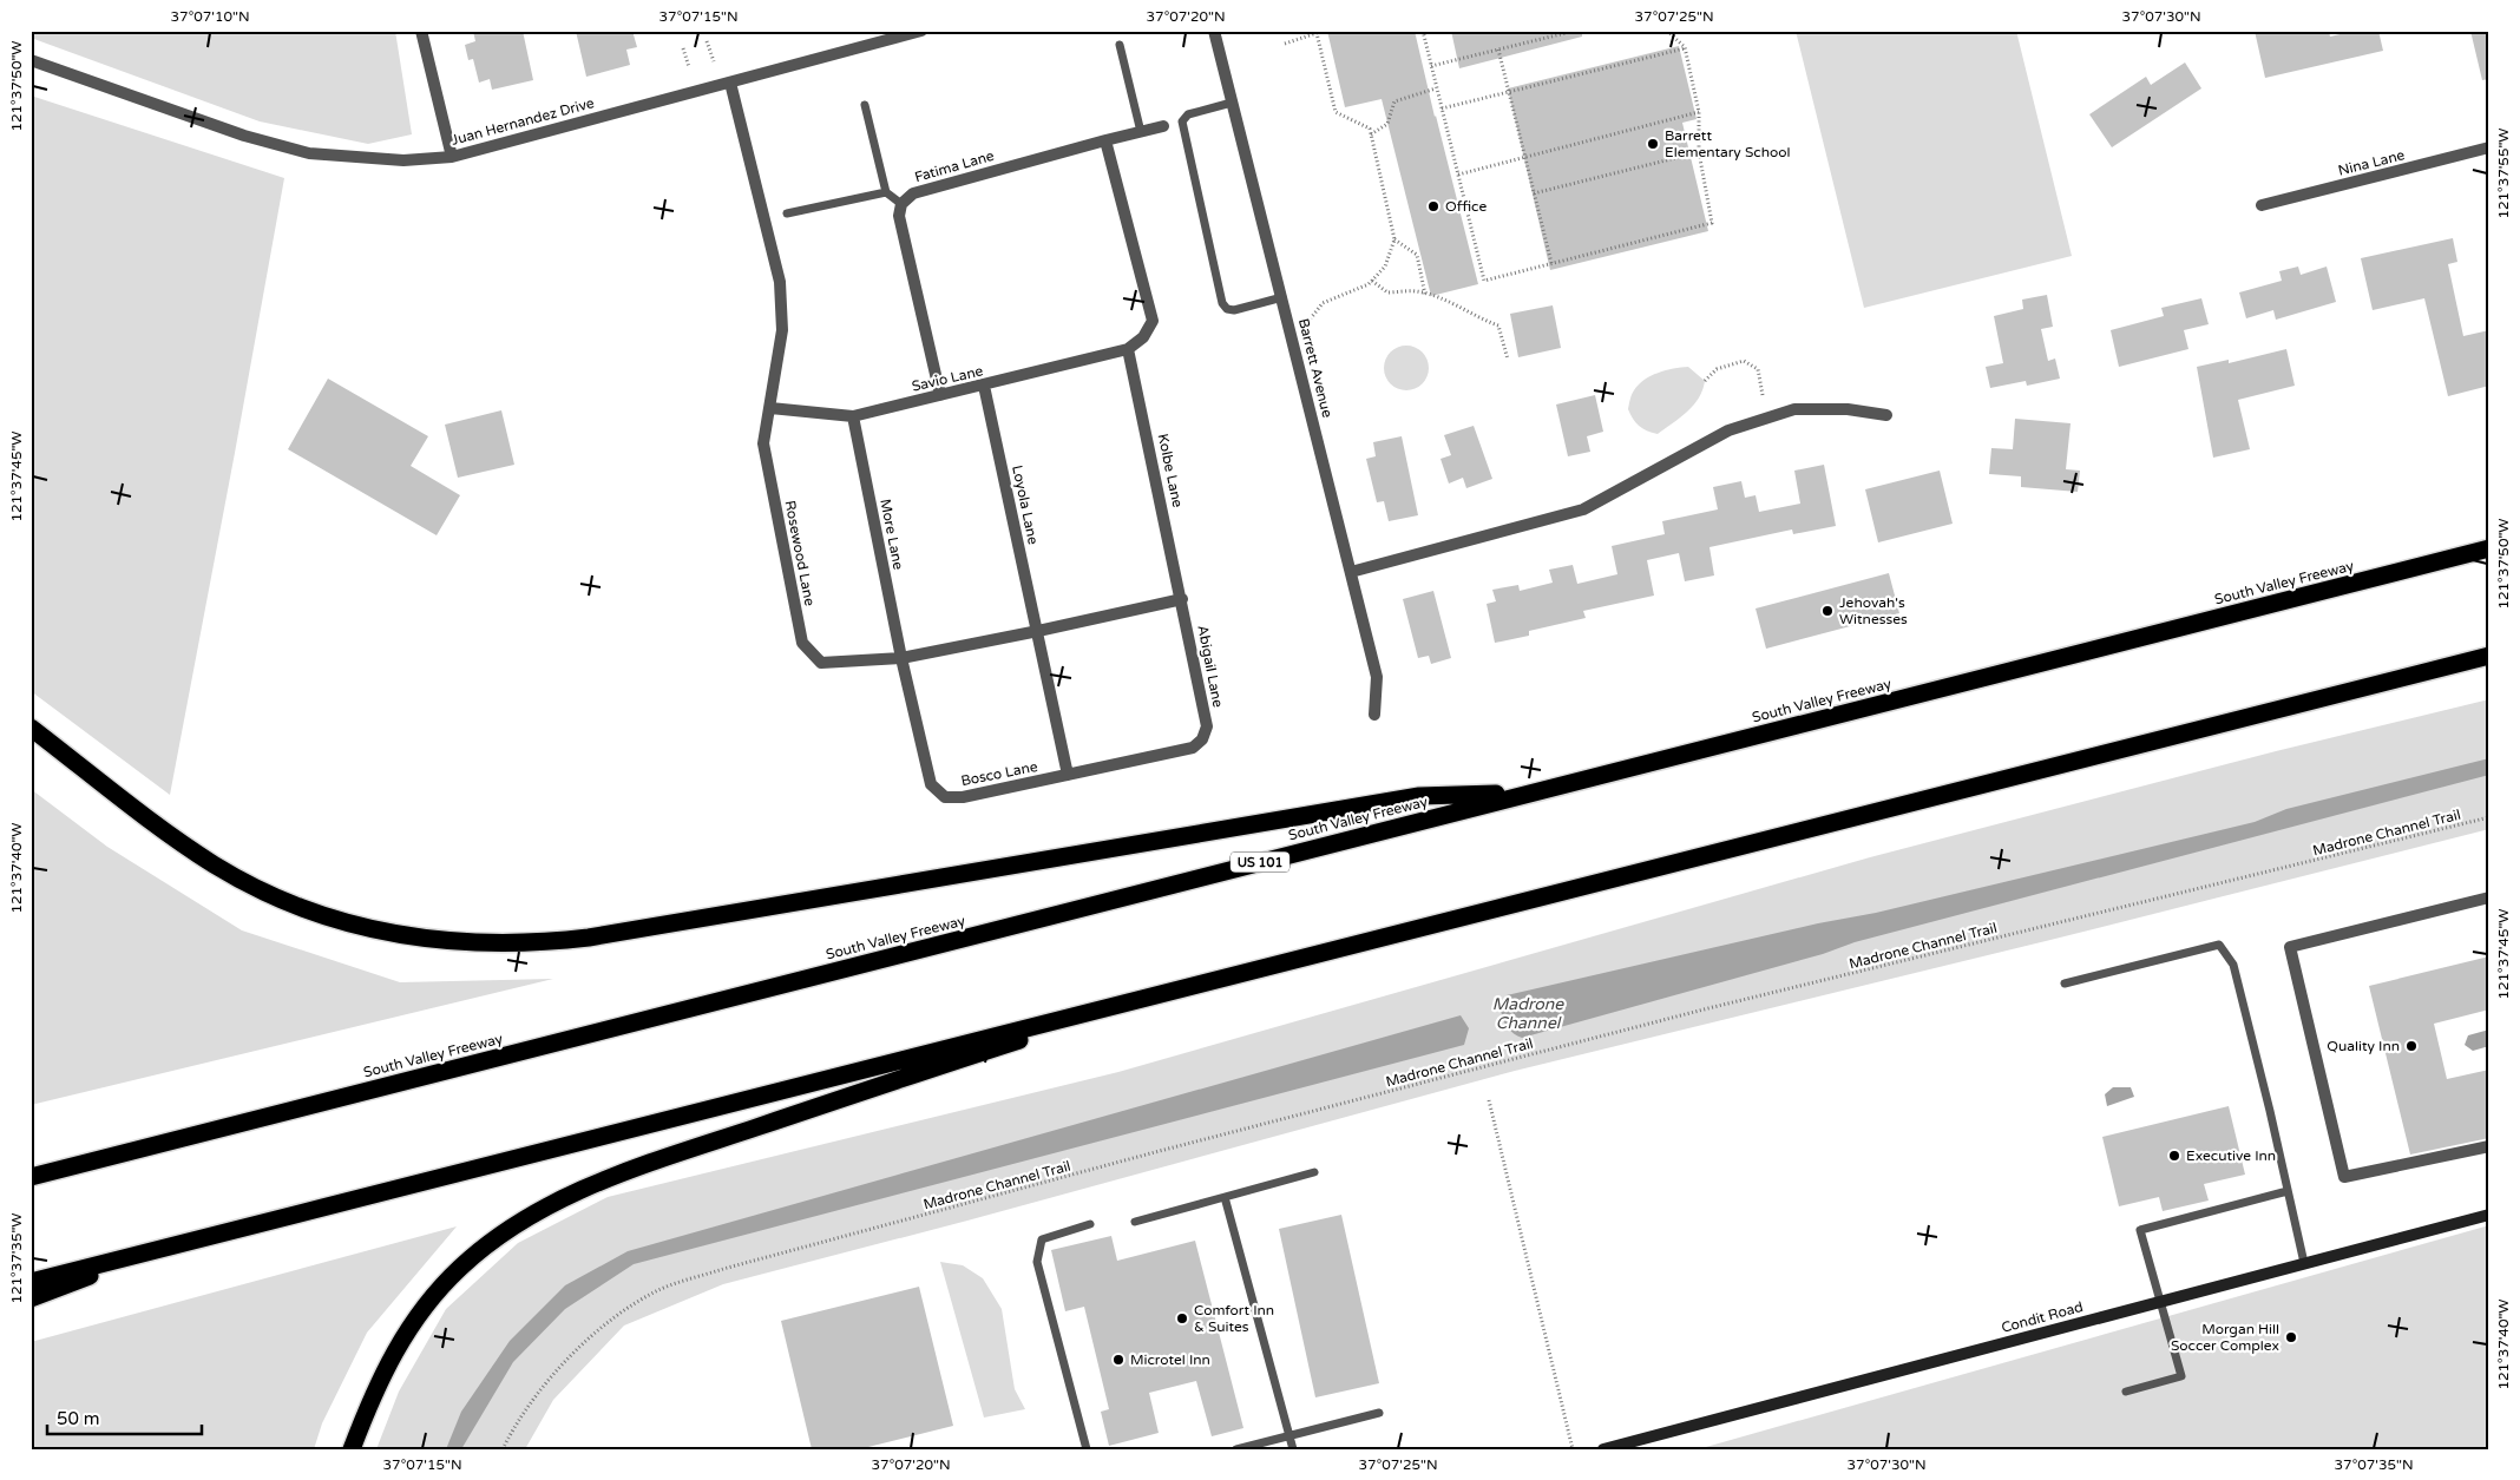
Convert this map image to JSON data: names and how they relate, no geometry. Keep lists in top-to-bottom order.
{
  "streets": {
    "highway": ["South Valley Freeway", "US 101"],
    "street": [
      "Juan Hernandez Drive",
      "Nina Lane",
      "Fatima Lane",
      "Barrett Avenue",
      "Savio Lane",
      "Kolbe Lane",
      "Loyola Lane",
      "More Lane",
      "Rosewood Lane",
      "Abigail Lane",
      "Bosco Lane",
      "Condit Road"
    ],
    "path": ["Madrone Channel Trail"]
  },
  "crossings": [
    ["Juan Hernandez Drive", "Rosewood Lane"],
    ["Savio Lane", "Kolbe Lane"],
    ["Savio Lane", "Loyola Lane"],
    ["Savio Lane", "More Lane"],
    ["Savio Lane", "Rosewood Lane"],
    ["Kolbe Lane", "Rosewood Lane"],
    ["Kolbe Lane", "Abigail Lane"],
    ["Loyola Lane", "Rosewood Lane"],
    ["Loyola Lane", "Bosco Lane"],
    ["More Lane", "Rosewood Lane"],
    ["More Lane", "Bosco Lane"],
    ["Rosewood Lane", "Abigail Lane"],
    ["Rosewood Lane", "Bosco Lane"],
    ["Abigail Lane", "Bosco Lane"]
  ],
  "water": ["Madrone Channel"],
  "places": [
    "Barrett Elementary School",
    "Office",
    "Jehovah's Witnesses",
    "Quality Inn",
    "Executive Inn",
    "Comfort Inn & Suites",
    "Morgan Hill Soccer Complex",
    "Microtel Inn"
  ],
  "scale_bar": "50 m",
  "coordinates": [
    "37°07'10\"N",
    "37°07'15\"N",
    "37°07'20\"N",
    "37°07'25\"N",
    "37°07'30\"N",
    "121°37'50\"W",
    "121°37'55\"W",
    "121°37'45\"W",
    "121°37'40\"W",
    "121°37'35\"W",
    "37°07'35\"N"
  ]
}
